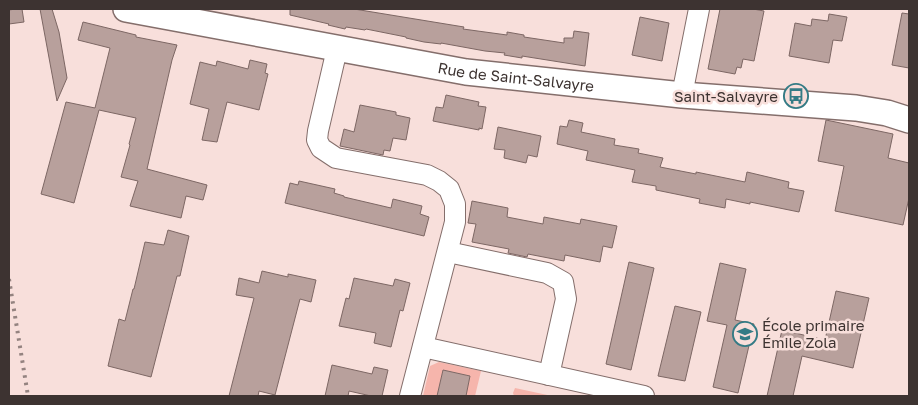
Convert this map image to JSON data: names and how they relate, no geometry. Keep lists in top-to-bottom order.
{
  "streets": {
    "street": ["Rue de Saint-Salvayre"]
  },
  "places": {
    "bus stop": ["Saint-Salvayre"],
    "school or university": ["École primaire Émile Zola"]
  }
}
